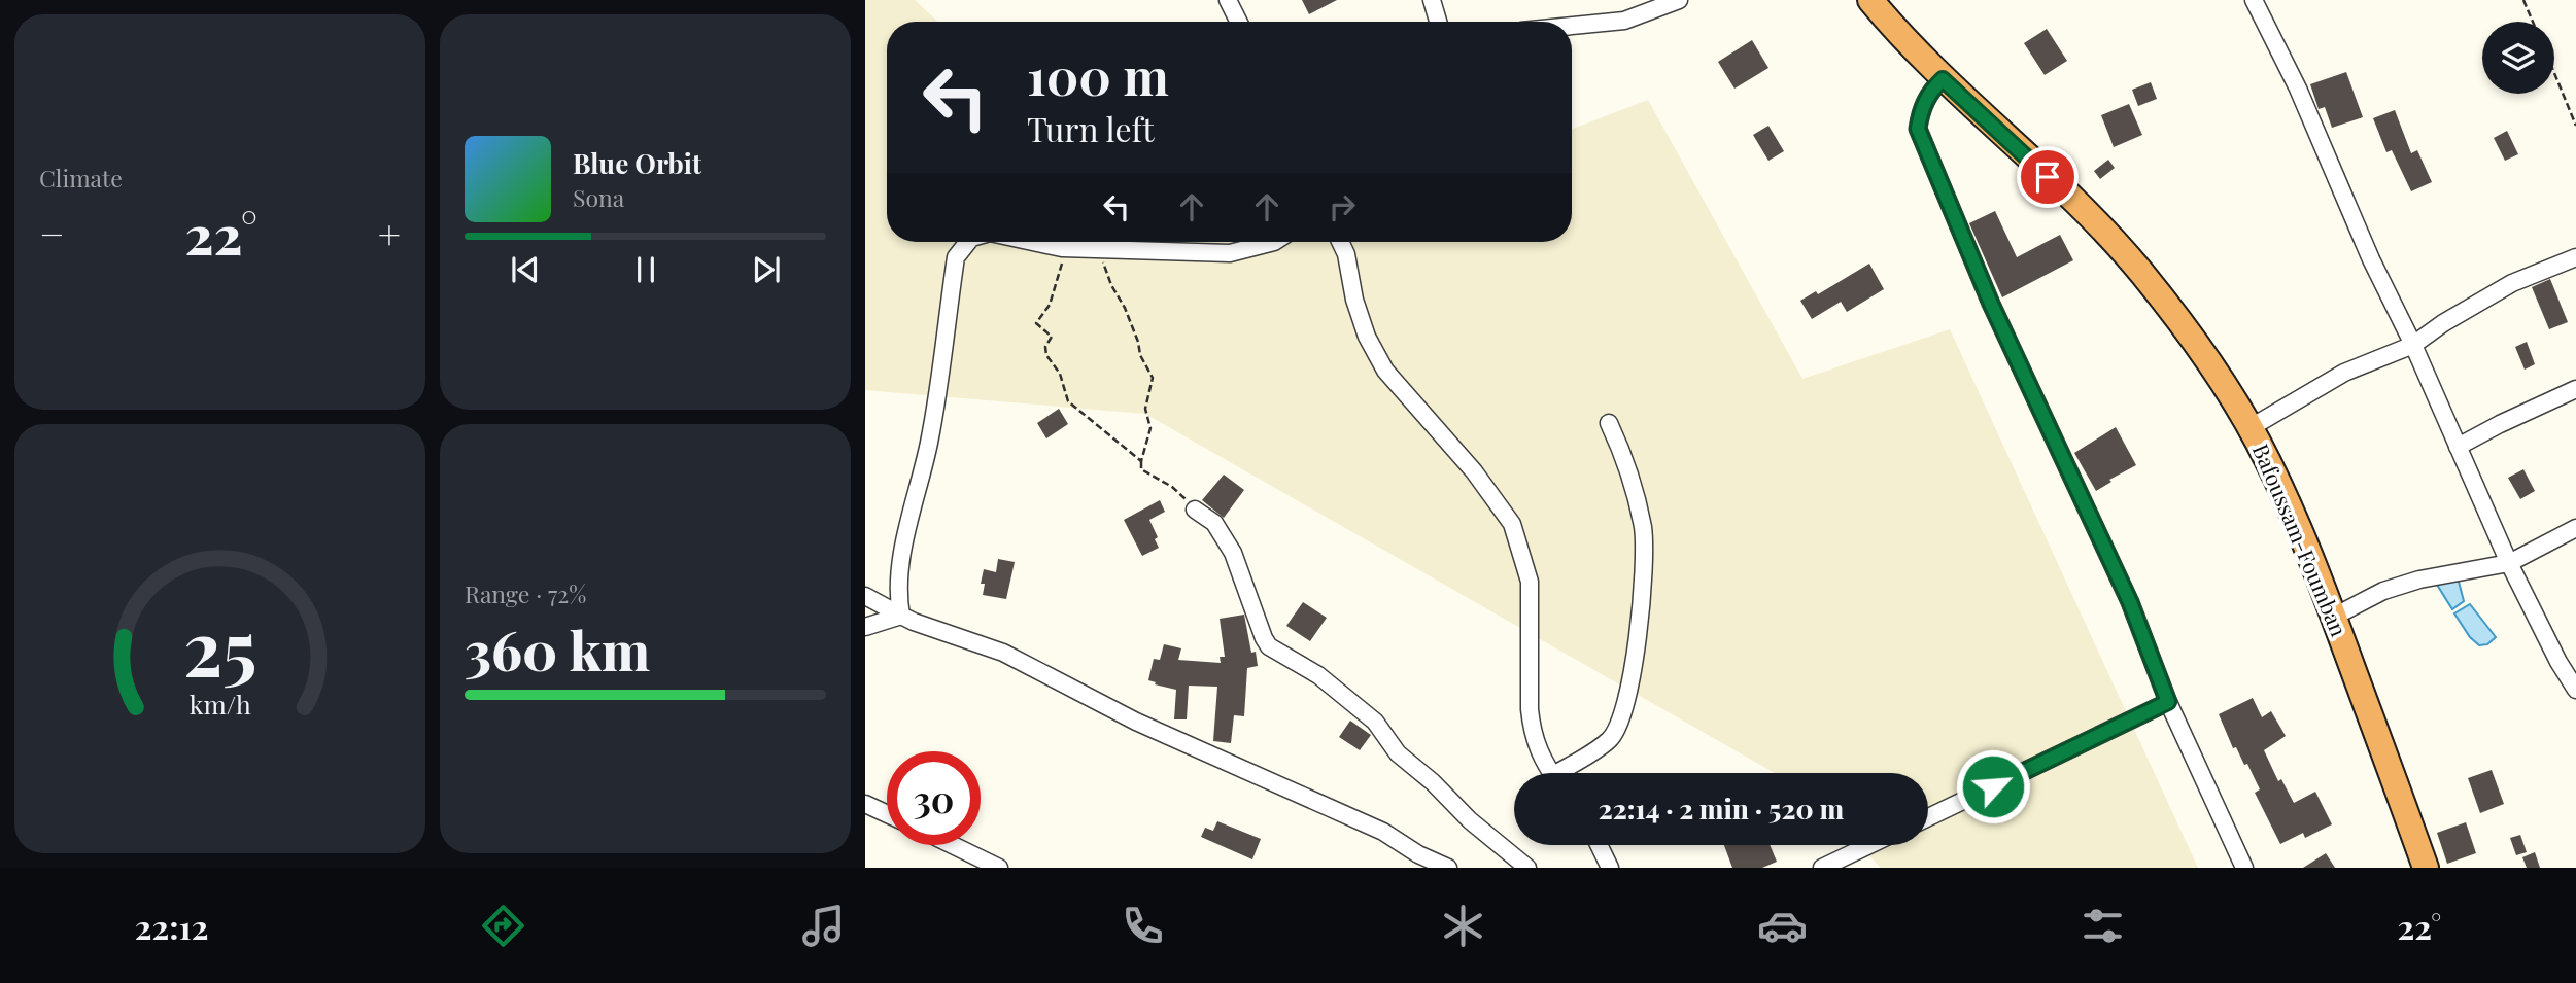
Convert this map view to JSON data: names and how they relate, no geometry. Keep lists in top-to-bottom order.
{
  "streets": {
    "highway": ["Bafoussam-Foumban"]
  },
  "page": {
    "tile": [
      "Climate",
      ["Range · 72%", "360 km"]
    ],
    "turn": ["100 m", "Turn left"],
    "song": ["Blue Orbit", "Sona"],
    "heat": ["−", "22°", "+"],
    "limit": "30",
    "trip": "22:14 · 2 min · 520 m",
    "tabs": ["22:12", "22°"],
    "gauge": ["25", "km/h"]
  }
}
